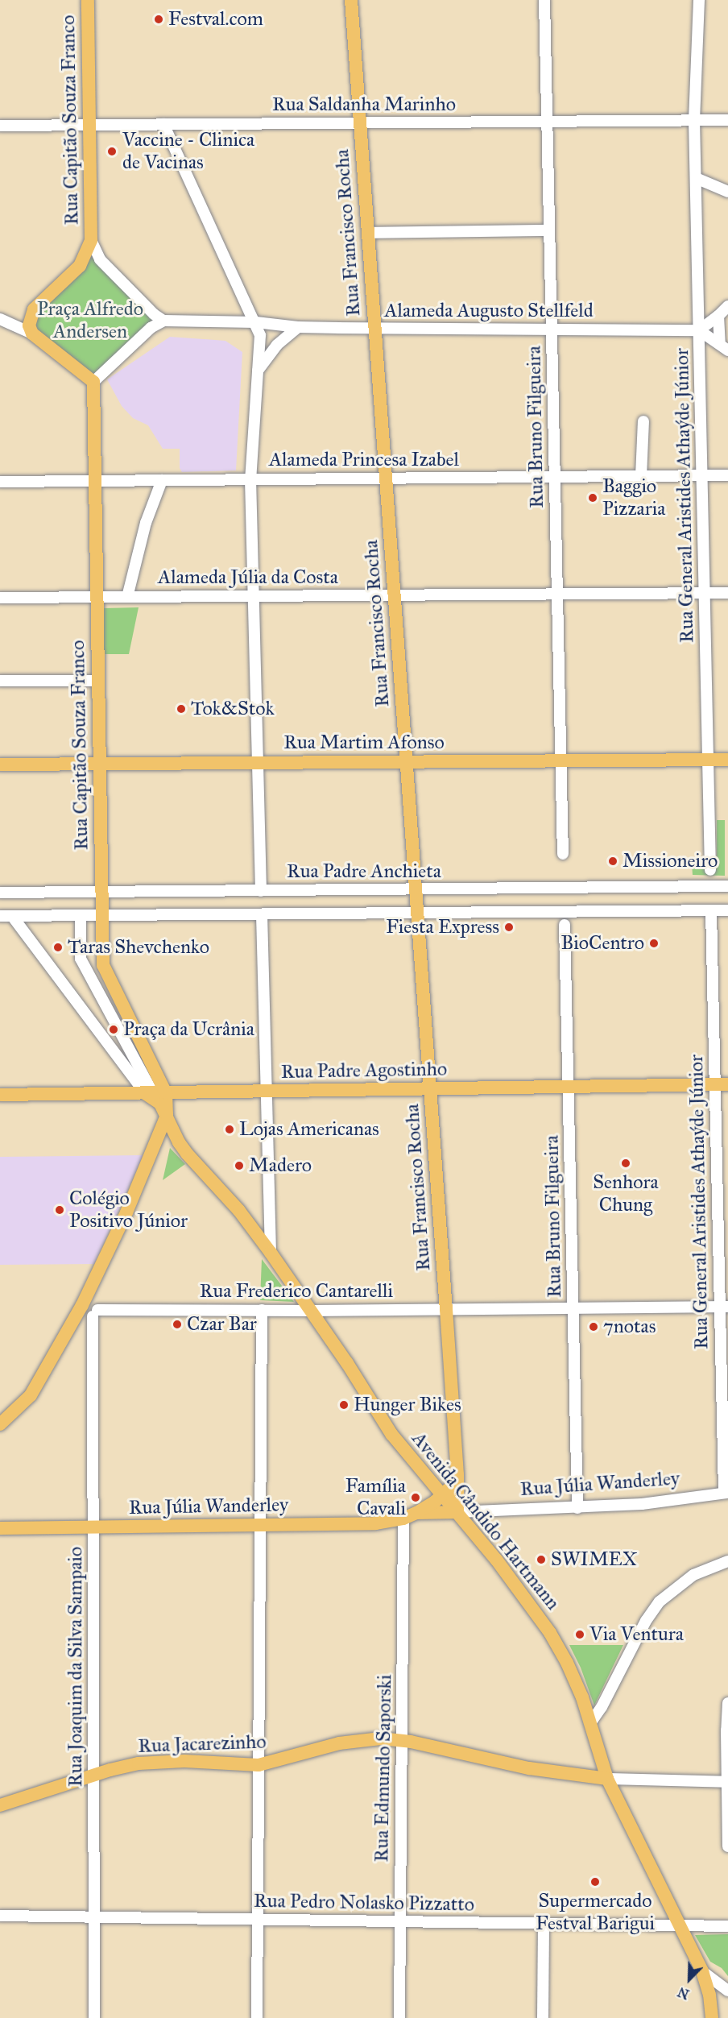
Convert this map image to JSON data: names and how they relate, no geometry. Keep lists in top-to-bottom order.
{
  "streets": {
    "main road": [
      "Rua Capitão Souza Franco",
      "Rua Francisco Rocha",
      "Rua Martim Afonso",
      "Rua Padre Agostinho",
      "Rua Júlia Wanderley",
      "Avenida Cândido Hartmann",
      "Rua Jacarezinho"
    ],
    "street": [
      "Rua Saldanha Marinho",
      "Alameda Augusto Stellfeld",
      "Rua Bruno Filgueira",
      "Alameda Princesa Izabel",
      "Rua General Aristides Athaýde Júnior",
      "Alameda Júlia da Costa",
      "Rua Padre Anchieta",
      "Rua Frederico Cantarelli",
      "Rua Joaquim da Silva Sampaio",
      "Rua Edmundo Saporski",
      "Rua Pedro Nolasko Pizzatto"
    ]
  },
  "crossings": [
    ["Rua Saldanha Marinho", "Rua Capitão Souza Franco"],
    ["Rua Saldanha Marinho", "Rua Francisco Rocha"],
    ["Rua Saldanha Marinho", "Rua Bruno Filgueira"],
    ["Rua Saldanha Marinho", "Rua General Aristides Athaýde Júnior"],
    ["Rua Capitão Souza Franco", "Alameda Princesa Izabel"],
    ["Rua Capitão Souza Franco", "Alameda Júlia da Costa"],
    ["Rua Capitão Souza Franco", "Rua Martim Afonso"],
    ["Rua Capitão Souza Franco", "Rua Padre Anchieta"],
    ["Rua Capitão Souza Franco", "Rua Padre Agostinho"],
    ["Rua Francisco Rocha", "Alameda Augusto Stellfeld"],
    ["Rua Francisco Rocha", "Alameda Princesa Izabel"],
    ["Rua Francisco Rocha", "Alameda Júlia da Costa"],
    ["Rua Francisco Rocha", "Rua Martim Afonso"],
    ["Rua Francisco Rocha", "Rua Padre Anchieta"],
    ["Rua Francisco Rocha", "Rua Padre Agostinho"],
    ["Rua Francisco Rocha", "Rua Frederico Cantarelli"],
    ["Rua Francisco Rocha", "Rua Júlia Wanderley"],
    ["Rua Francisco Rocha", "Avenida Cândido Hartmann"],
    ["Alameda Augusto Stellfeld", "Rua Bruno Filgueira"],
    ["Alameda Augusto Stellfeld", "Rua General Aristides Athaýde Júnior"],
    ["Rua Bruno Filgueira", "Alameda Princesa Izabel"],
    ["Rua Bruno Filgueira", "Alameda Júlia da Costa"],
    ["Rua Bruno Filgueira", "Rua Martim Afonso"],
    ["Rua Bruno Filgueira", "Rua Padre Agostinho"],
    ["Rua Bruno Filgueira", "Rua Frederico Cantarelli"],
    ["Rua Bruno Filgueira", "Rua Júlia Wanderley"],
    ["Alameda Princesa Izabel", "Rua General Aristides Athaýde Júnior"],
    ["Rua General Aristides Athaýde Júnior", "Alameda Júlia da Costa"],
    ["Rua General Aristides Athaýde Júnior", "Rua Martim Afonso"],
    ["Rua General Aristides Athaýde Júnior", "Rua Padre Agostinho"],
    ["Rua General Aristides Athaýde Júnior", "Rua Frederico Cantarelli"],
    ["Rua General Aristides Athaýde Júnior", "Rua Júlia Wanderley"],
    ["Rua Frederico Cantarelli", "Avenida Cândido Hartmann"],
    ["Rua Frederico Cantarelli", "Rua Joaquim da Silva Sampaio"],
    ["Rua Júlia Wanderley", "Avenida Cândido Hartmann"],
    ["Rua Júlia Wanderley", "Rua Joaquim da Silva Sampaio"],
    ["Rua Júlia Wanderley", "Rua Edmundo Saporski"],
    ["Avenida Cândido Hartmann", "Rua Jacarezinho"],
    ["Avenida Cândido Hartmann", "Rua Pedro Nolasko Pizzatto"],
    ["Rua Joaquim da Silva Sampaio", "Rua Jacarezinho"],
    ["Rua Joaquim da Silva Sampaio", "Rua Pedro Nolasko Pizzatto"],
    ["Rua Jacarezinho", "Rua Edmundo Saporski"],
    ["Rua Edmundo Saporski", "Rua Pedro Nolasko Pizzatto"]
  ],
  "parks": ["Praça Alfredo Andersen"],
  "places": [
    "Festval.com",
    "Vaccine - Clinica de Vacinas",
    "Baggio Pizzaria",
    "Tok&Stok",
    "Missioneiro",
    "Fiesta Express",
    "BioCentro",
    "Taras Shevchenko",
    "Praça da Ucrânia",
    "Lojas Americanas",
    "Senhora Chung",
    "Madero",
    "Colégio Positivo Júnior",
    "Czar Bar",
    "7notas",
    "Hunger Bikes",
    "Família Cavali",
    "SWIMEX",
    "Via Ventura",
    "Supermercado Festval Barigui"
  ],
  "north": "bottom left"
}
